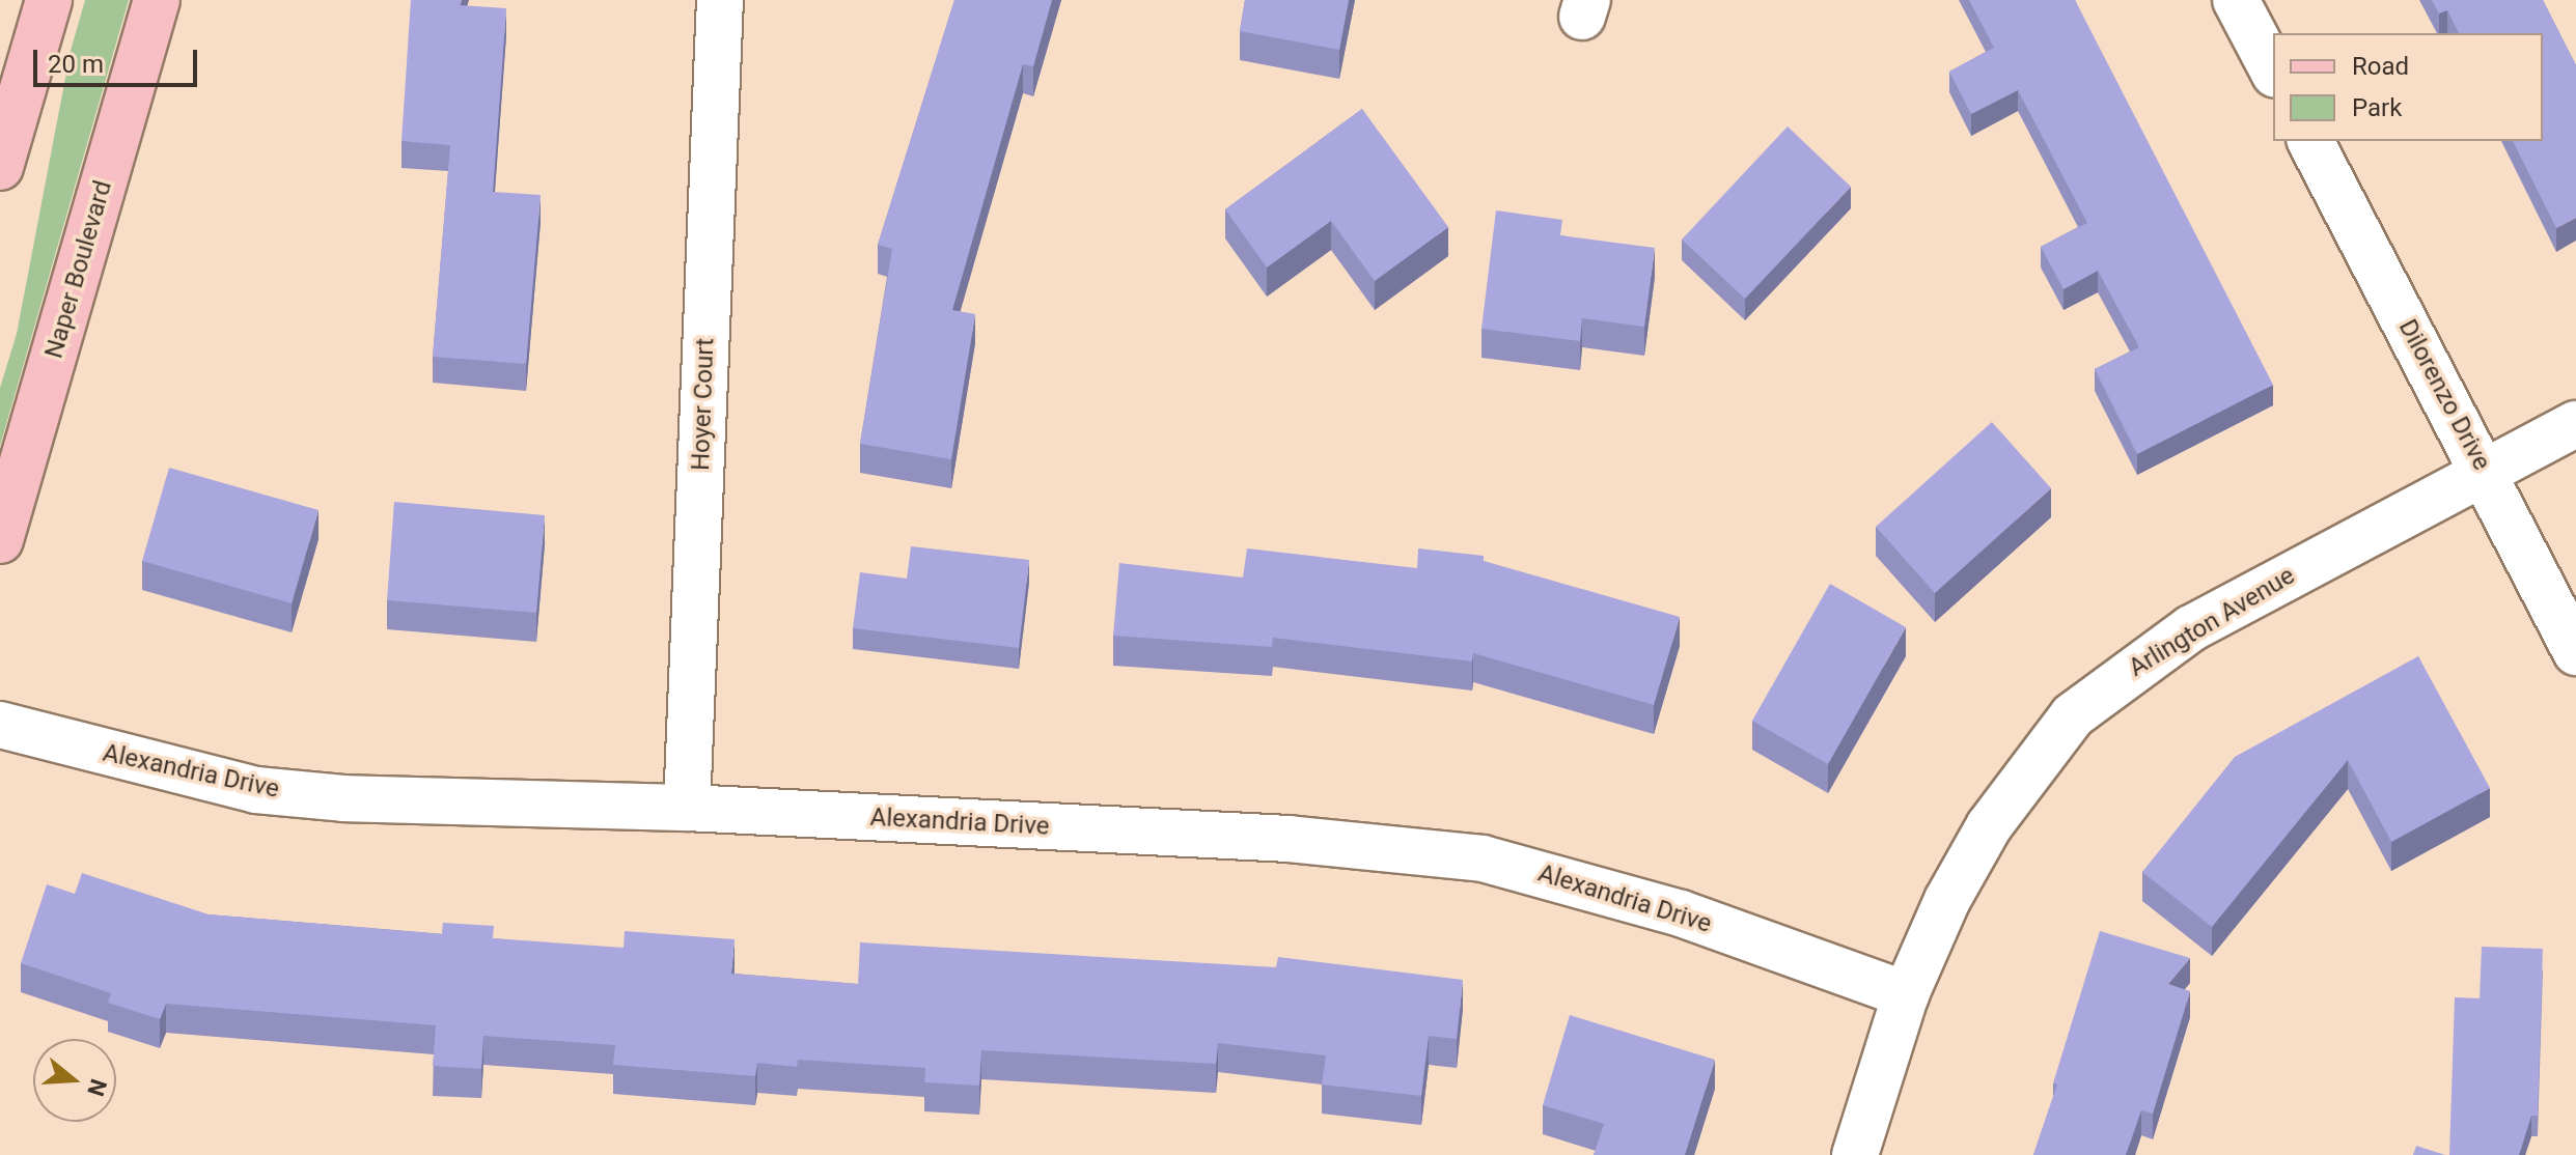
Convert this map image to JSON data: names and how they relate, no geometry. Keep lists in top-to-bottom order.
{
  "streets": {
    "main road": ["Naper Boulevard"],
    "street": [
      "Dilorenzo Drive",
      "Hoyer Court",
      "Arlington Avenue",
      "Alexandria Drive"
    ]
  },
  "crossings": [
    ["Dilorenzo Drive", "Arlington Avenue"],
    ["Hoyer Court", "Alexandria Drive"],
    ["Arlington Avenue", "Alexandria Drive"]
  ],
  "legend": ["Road", "Park"],
  "scale_bar": "20 m",
  "north": "right"
}
